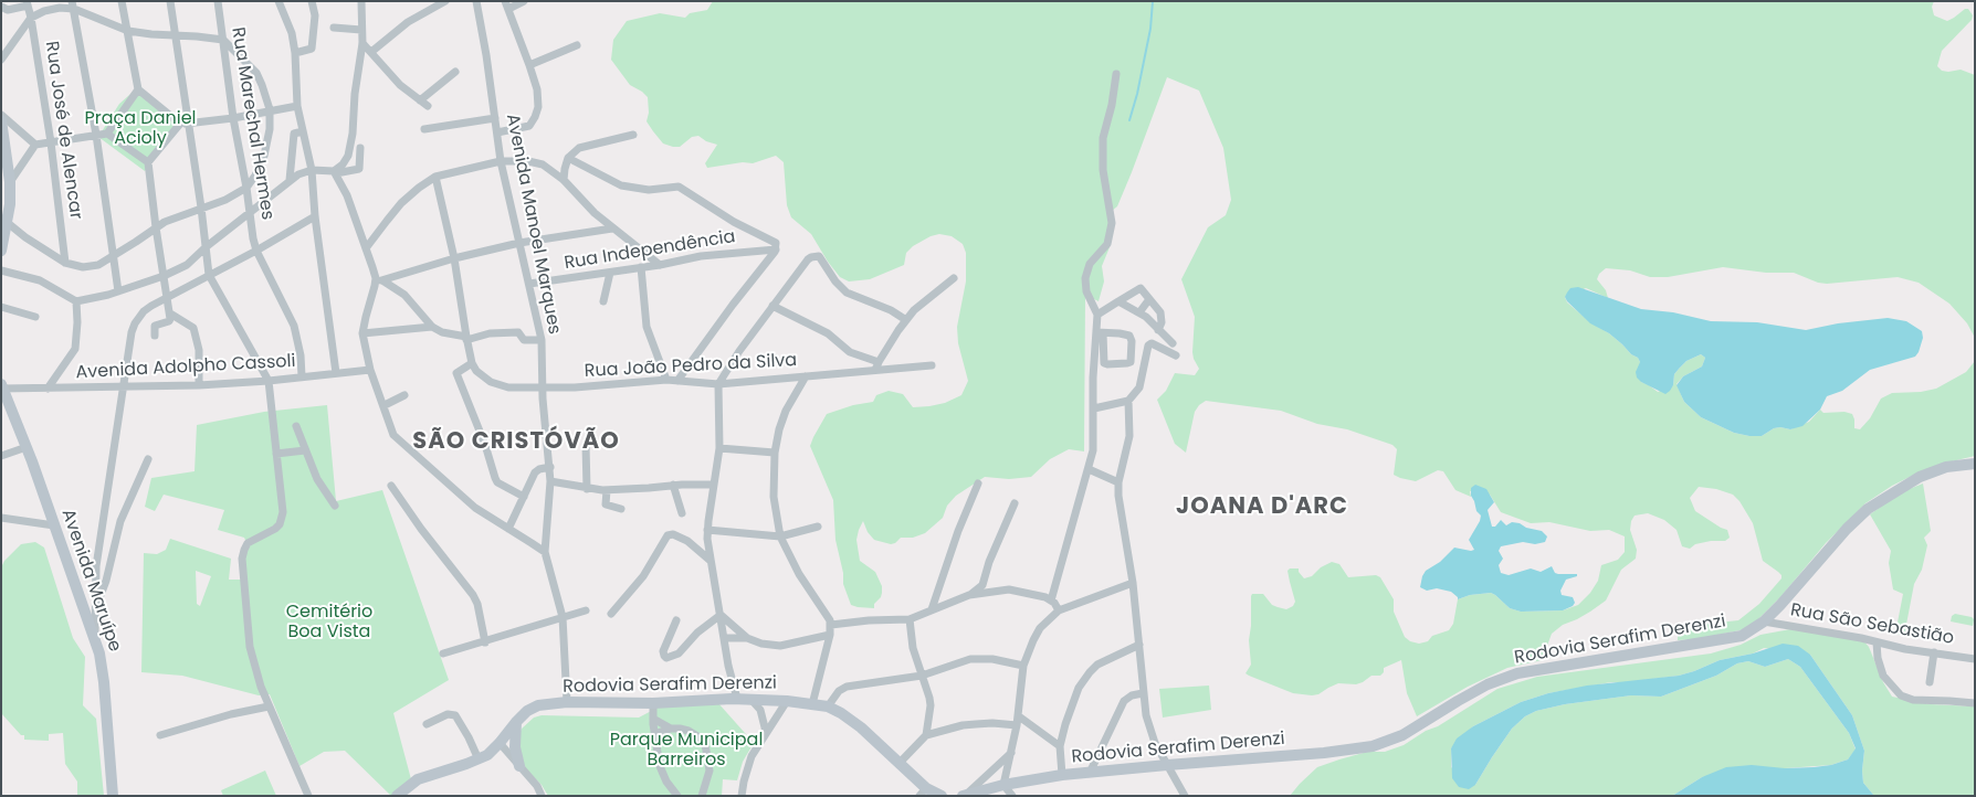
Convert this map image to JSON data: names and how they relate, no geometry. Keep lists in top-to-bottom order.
{
  "streets": {
    "main road": ["Avenida Maruípe", "Rodovia Serafim Derenzi"],
    "street": [
      "Rua Marechal Hermes",
      "Rua José de Alencar",
      "Avenida Manoel Marques",
      "Rua Independência",
      "Rua João Pedro da Silva",
      "Avenida Adolpho Cassoli",
      "Rua São Sebastião"
    ]
  },
  "crossings": [
    ["Rua Marechal Hermes", "Avenida Adolpho Cassoli"],
    ["Avenida Manoel Marques", "Rua Independência"],
    ["Avenida Manoel Marques", "Rua João Pedro da Silva"],
    ["Avenida Manoel Marques", "Rodovia Serafim Derenzi"],
    ["Avenida Adolpho Cassoli", "Avenida Maruípe"],
    ["Rua São Sebastião", "Rodovia Serafim Derenzi"]
  ],
  "districts": ["SÃO CRISTÓVÃO", "JOANA D'ARC"],
  "parks": ["Praça Daniel Acioly", "Cemitério Boa Vista", "Parque Municipal Barreiros"]
}
